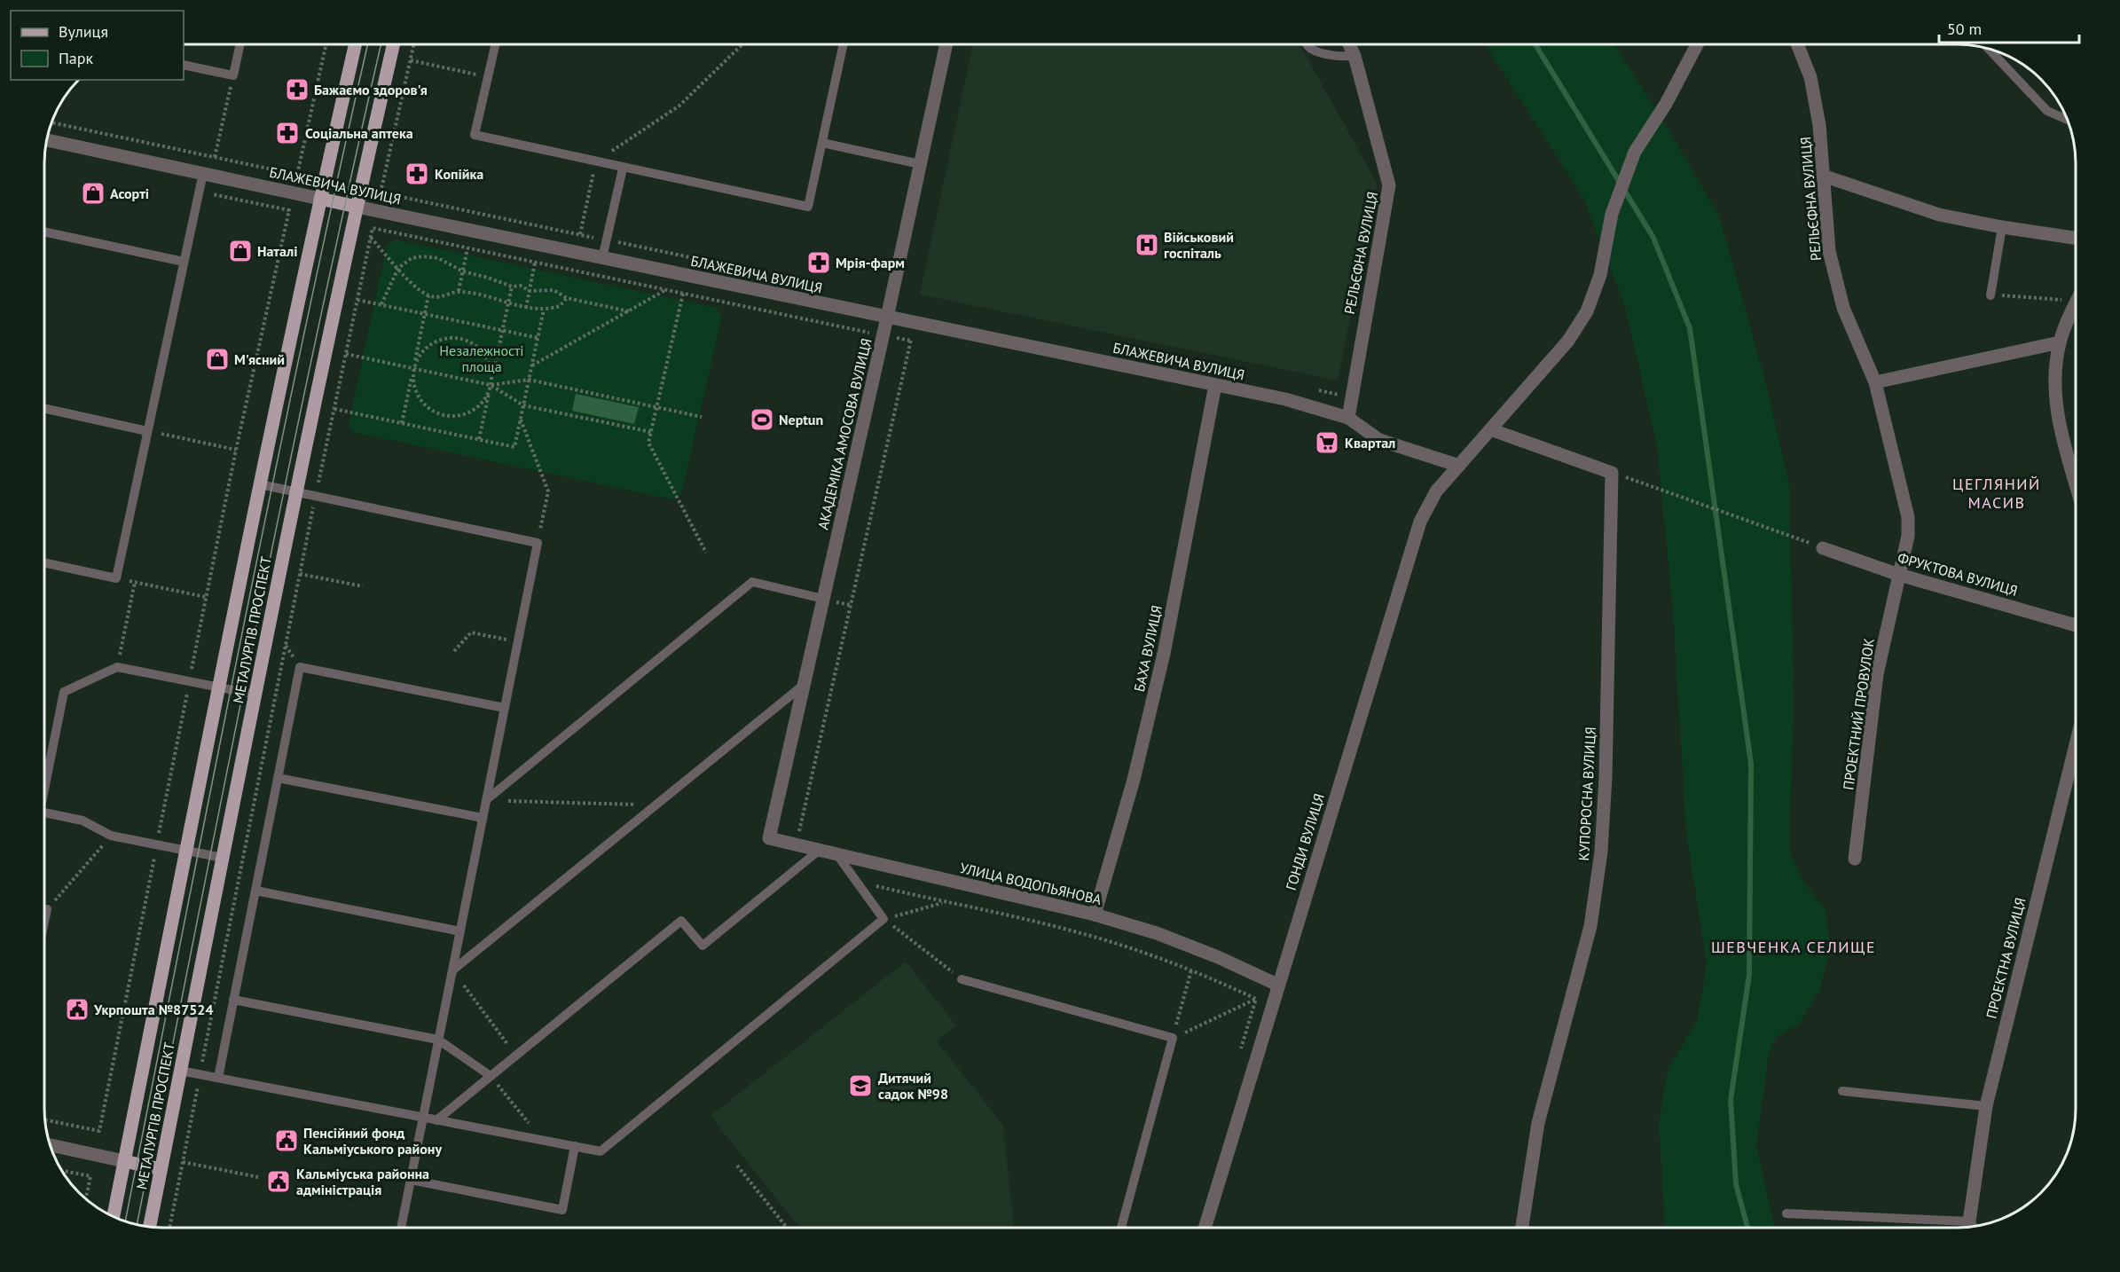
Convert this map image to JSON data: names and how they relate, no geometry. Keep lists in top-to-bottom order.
{
  "streets": {
    "main road": ["БЛАЖЕВИЧА ВУЛИЦЯ", "МЕТАЛУРГІВ ПРОСПЕКТ"],
    "street": [
      "РЕЛЬЄФНА ВУЛИЦЯ",
      "АКАДЕМІКА АМОСОВА ВУЛИЦЯ",
      "ФРУКТОВА ВУЛИЦЯ",
      "БАХА ВУЛИЦЯ",
      "ПРОЕКТНИЙ ПРОВУЛОК",
      "КУПОРОСНА ВУЛИЦЯ",
      "ГОНДИ ВУЛИЦЯ",
      "УЛИЦА ВОДОПЬЯНОВА",
      "ПРОЕКТНА ВУЛИЦЯ"
    ]
  },
  "crossings": [
    ["БЛАЖЕВИЧА ВУЛИЦЯ", "РЕЛЬЄФНА ВУЛИЦЯ"],
    ["БЛАЖЕВИЧА ВУЛИЦЯ", "АКАДЕМІКА АМОСОВА ВУЛИЦЯ"],
    ["БЛАЖЕВИЧА ВУЛИЦЯ", "МЕТАЛУРГІВ ПРОСПЕКТ"],
    ["БЛАЖЕВИЧА ВУЛИЦЯ", "БАХА ВУЛИЦЯ"],
    ["БЛАЖЕВИЧА ВУЛИЦЯ", "ГОНДИ ВУЛИЦЯ"],
    ["РЕЛЬЄФНА ВУЛИЦЯ", "ФРУКТОВА ВУЛИЦЯ"],
    ["РЕЛЬЄФНА ВУЛИЦЯ", "ПРОЕКТНИЙ ПРОВУЛОК"],
    ["АКАДЕМІКА АМОСОВА ВУЛИЦЯ", "УЛИЦА ВОДОПЬЯНОВА"],
    ["ФРУКТОВА ВУЛИЦЯ", "ПРОЕКТНИЙ ПРОВУЛОК"],
    ["БАХА ВУЛИЦЯ", "УЛИЦА ВОДОПЬЯНОВА"],
    ["ГОНДИ ВУЛИЦЯ", "УЛИЦА ВОДОПЬЯНОВА"]
  ],
  "districts": ["ЦЕГЛЯНИЙ МАСИВ", "ШЕВЧЕНКА СЕЛИЩЕ"],
  "parks": ["Незалежності площа"],
  "places": {
    "pharmacy": [
      "Бажаємо здоров'я",
      "Соціальна аптека",
      "Копійка",
      "Мрія-фарм"
    ],
    "shop": ["Асорті", "Наталі", "М'ясний"],
    "hospital": ["Військовий госпіталь"],
    "sports": ["Neptun"],
    "supermarket": ["Квартал"],
    "public building": ["Укрпошта №87524", "Пенсійний фонд Кальміуського району", "Кальміуська районна адміністрація"],
    "school or university": ["Дитячий садок №98"]
  },
  "legend": ["Вулиця", "Парк"],
  "scale_bar": "50 m"
}
